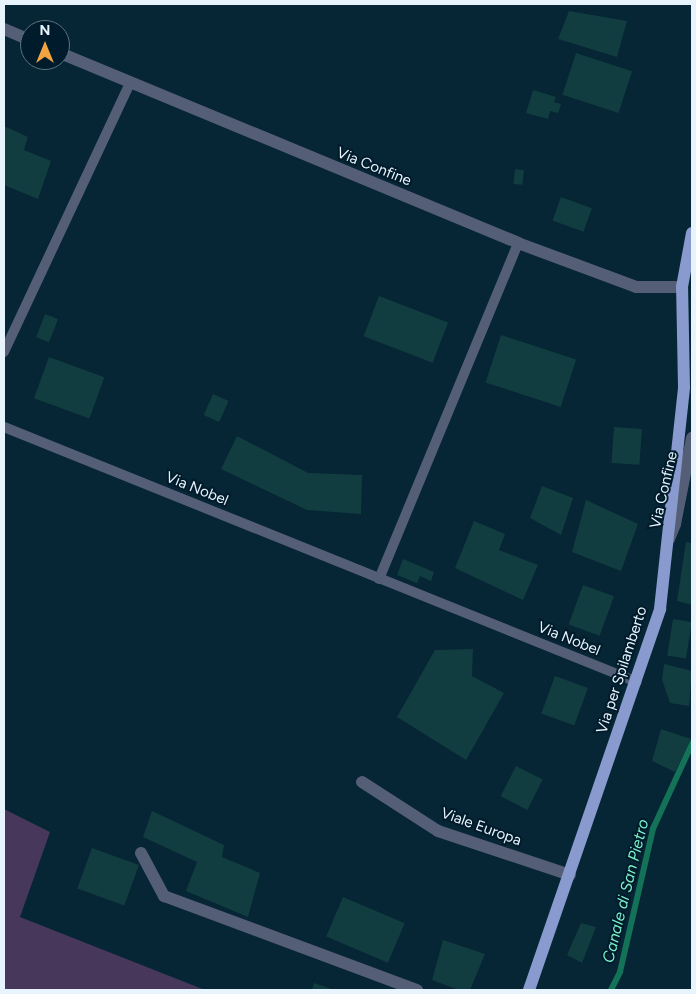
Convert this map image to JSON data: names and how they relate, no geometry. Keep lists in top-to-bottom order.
{
  "streets": {
    "main road": ["Via per Spilamberto"],
    "street": ["Via Confine", "Viale Europa"],
    "lane": ["Via Nobel"]
  },
  "crossings": [
    ["Via Confine", "Via per Spilamberto"],
    ["Via Nobel", "Via per Spilamberto"],
    ["Via per Spilamberto", "Viale Europa"]
  ],
  "water": ["Canale di San Pietro"],
  "north": "top"
}
